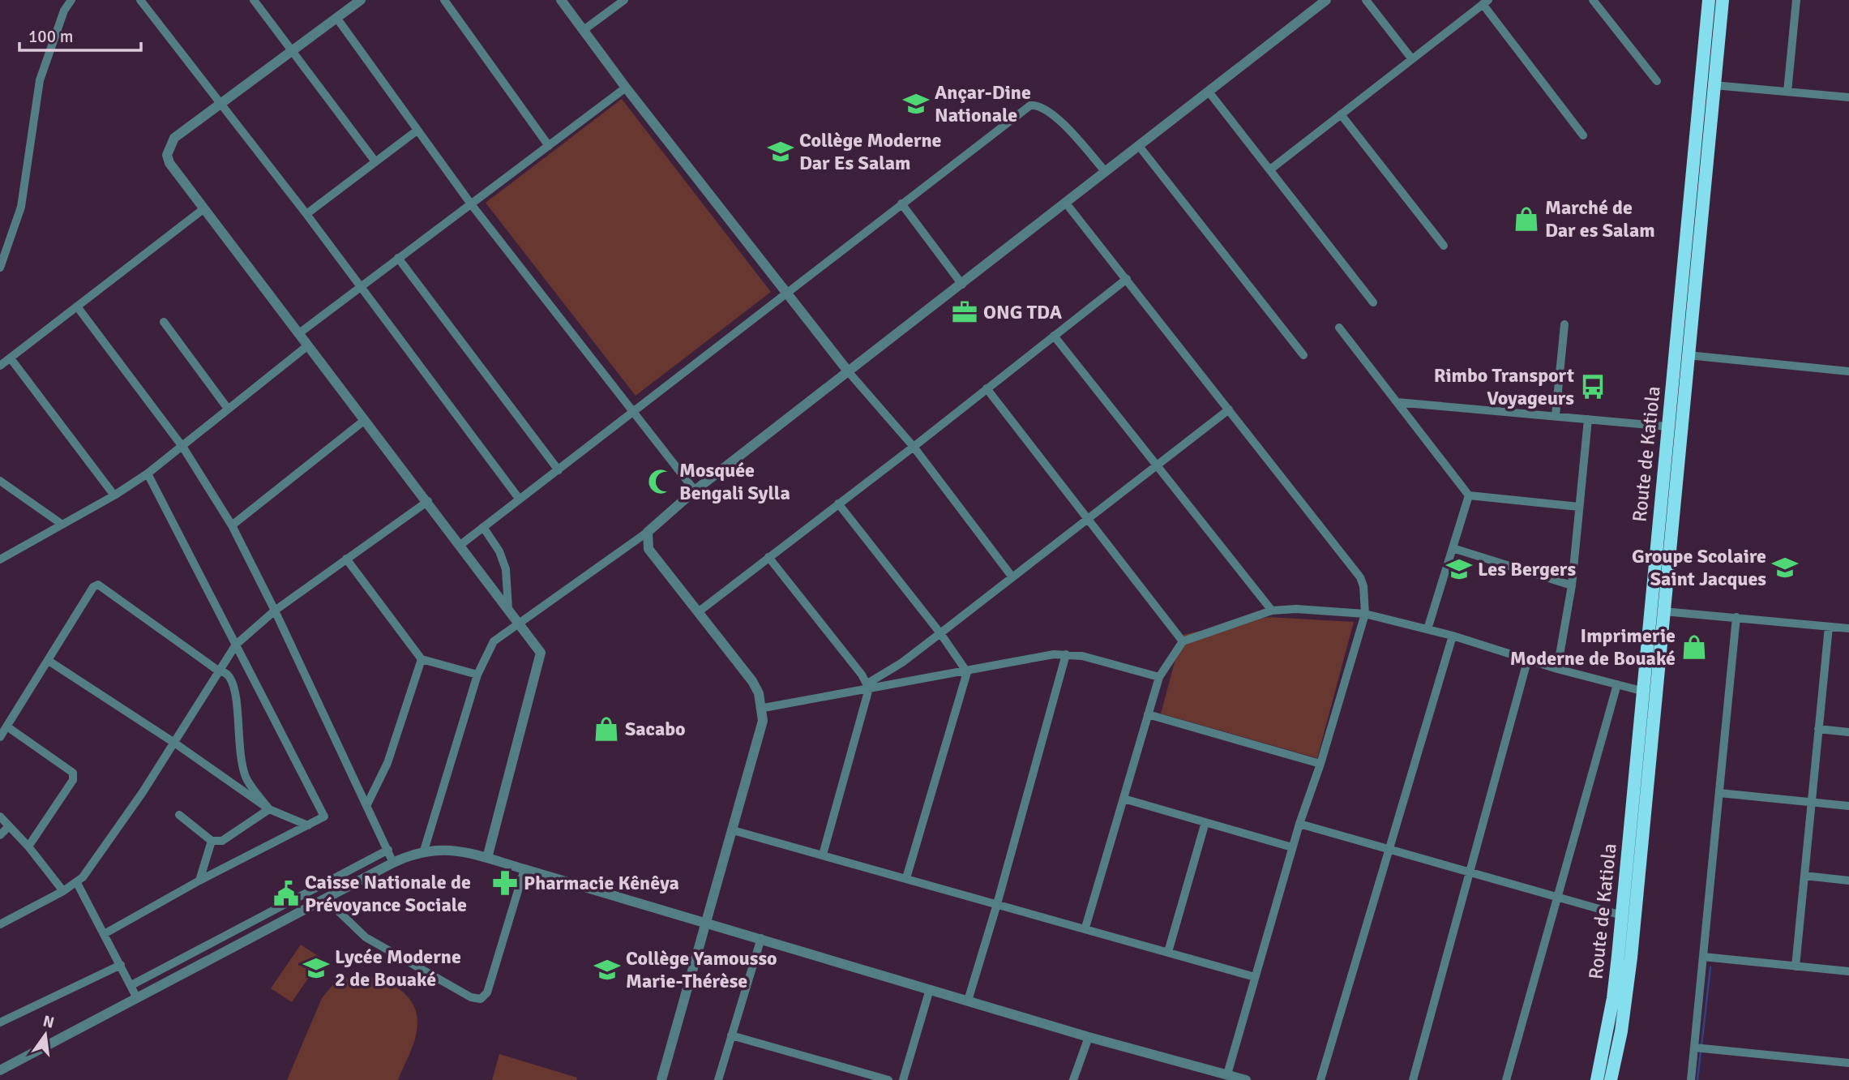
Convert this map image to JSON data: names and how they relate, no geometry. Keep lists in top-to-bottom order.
{
  "streets": {
    "highway": ["Route de Katiola"]
  },
  "places": {
    "school or university": [
      "Ançar-Dine Nationale",
      "Collège Moderne Dar Es Salam",
      "Groupe Scolaire Saint Jacques",
      "Les Bergers",
      "Lycée Moderne 2 de Bouaké",
      "Collège Yamousso Marie-Thérèse"
    ],
    "shop": ["Marché de Dar es Salam", "Imprimerie Moderne de Bouaké", "Sacabo"],
    "office": ["ONG TDA"],
    "bus stop": ["Rimbo Transport Voyageurs"],
    "mosque": ["Mosquée Bengali Sylla"],
    "pharmacy": ["Pharmacie Kênêya"],
    "public building": ["Caisse Nationale de Prévoyance Sociale"]
  },
  "scale_bar": "100 m",
  "north": "top"
}
